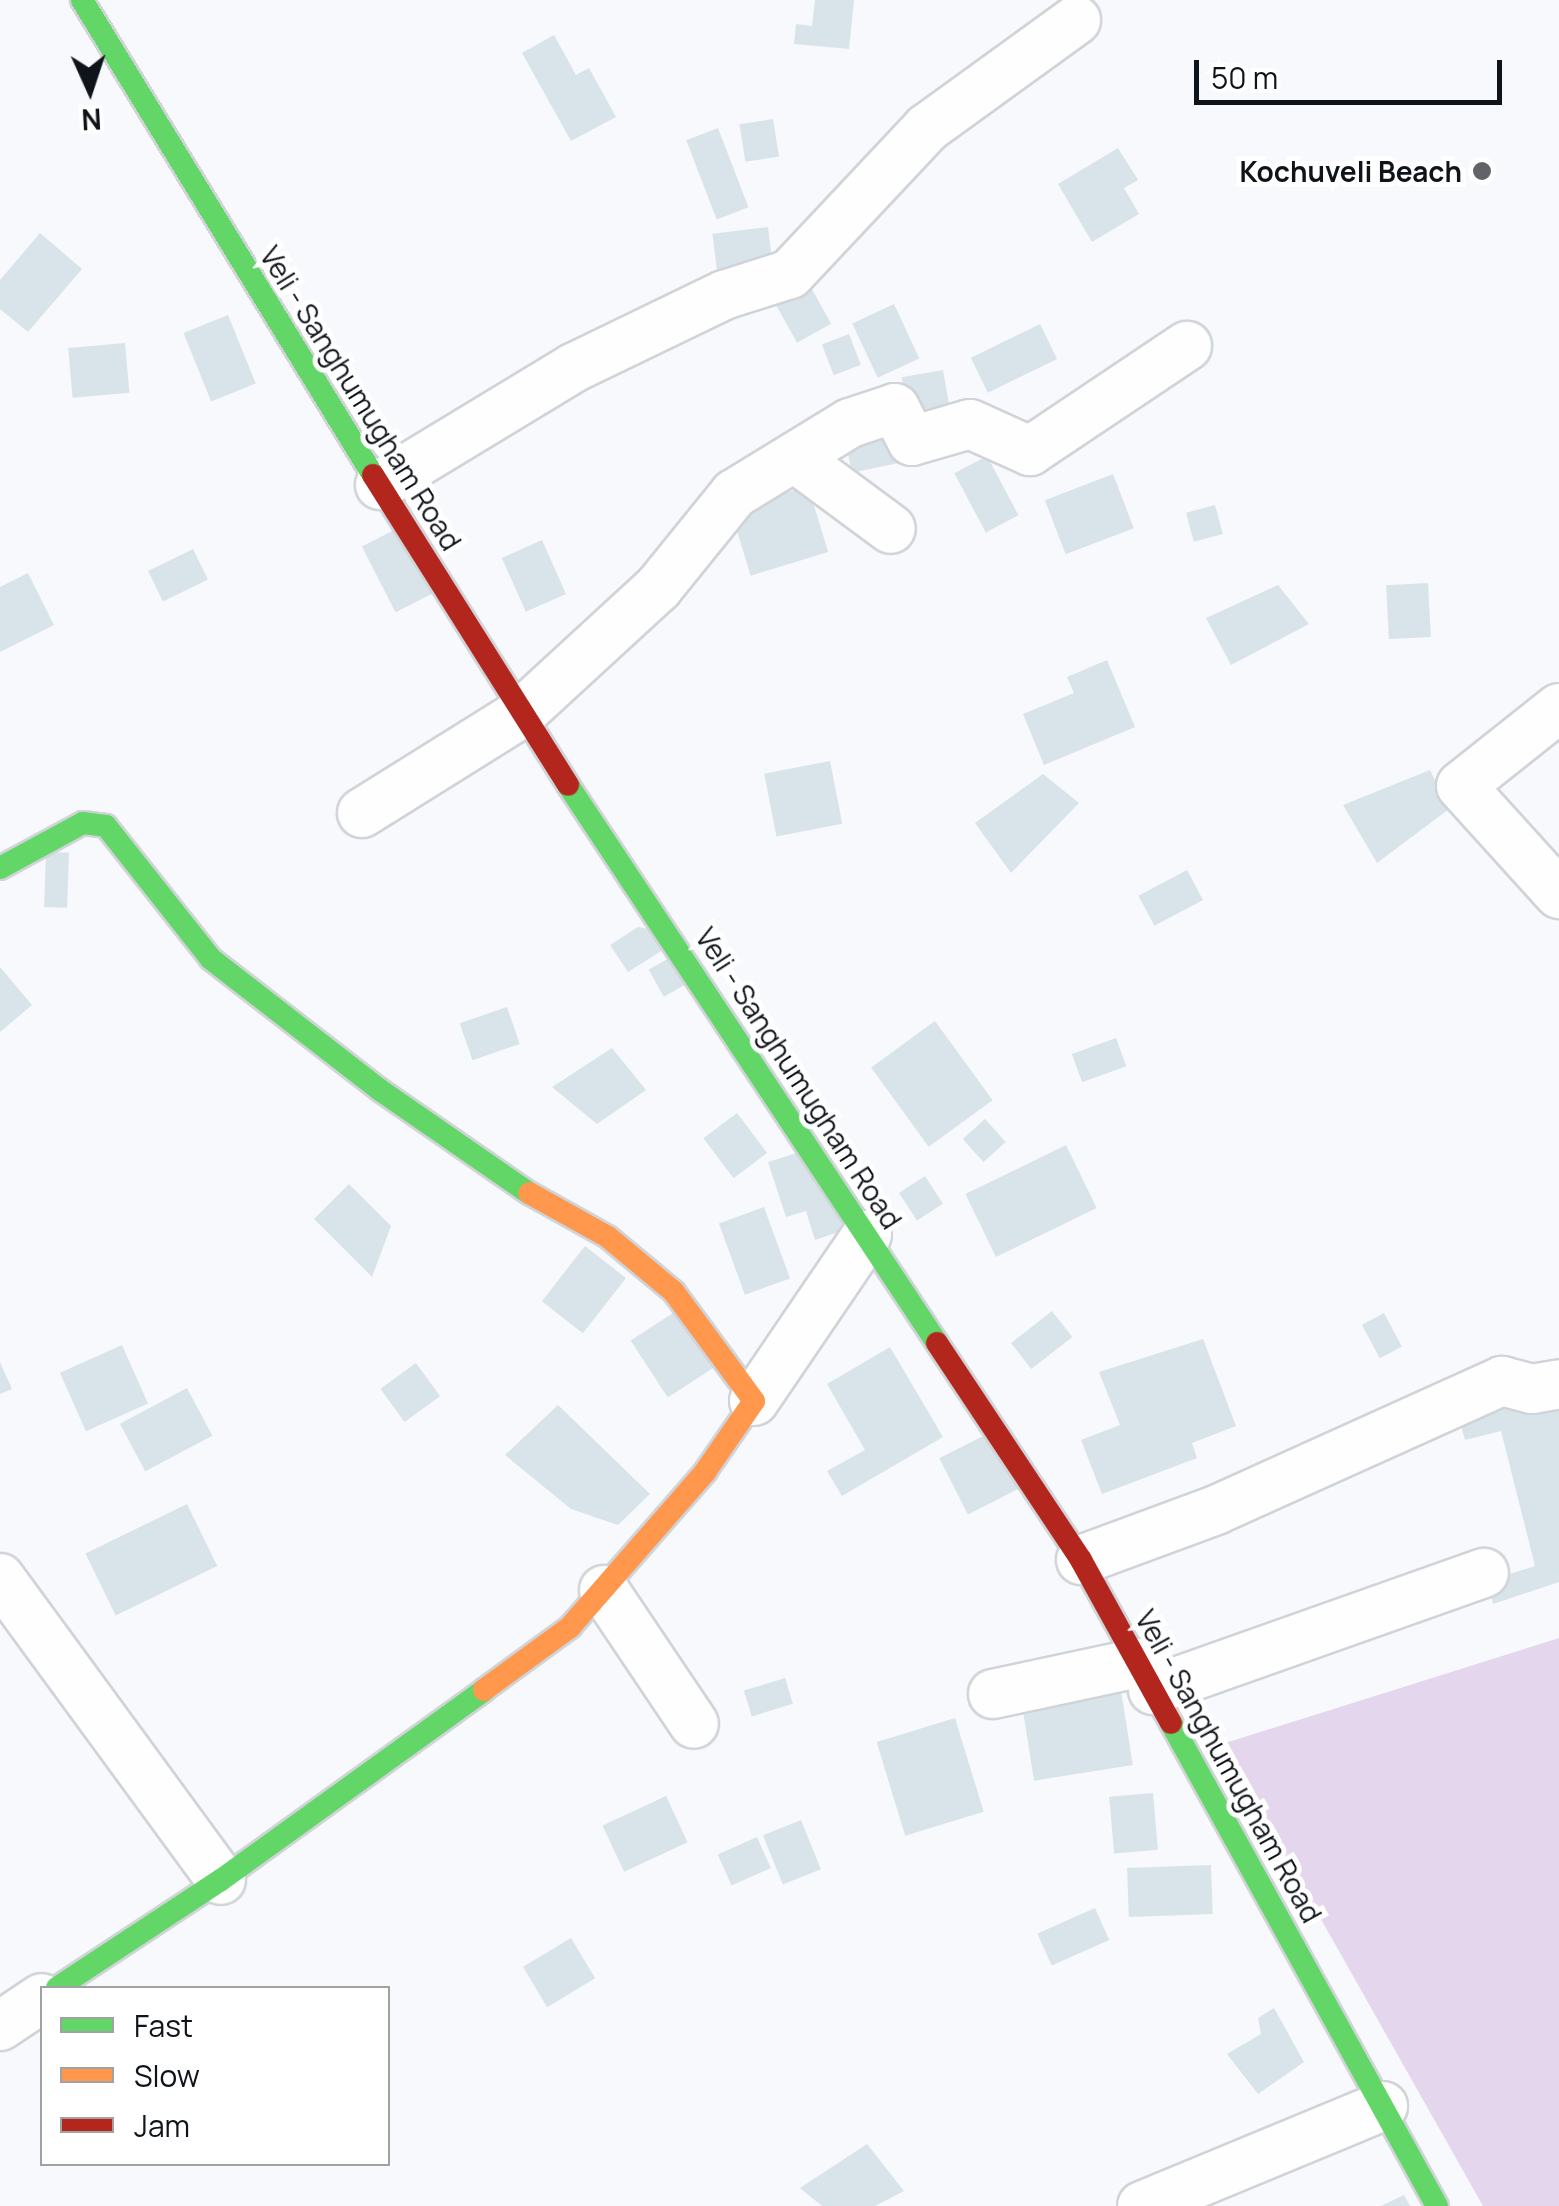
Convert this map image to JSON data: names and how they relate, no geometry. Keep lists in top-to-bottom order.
{
  "streets": {
    "main road": ["Veli - Sanghumugham Road"]
  },
  "places": ["Kochuveli Beach"],
  "legend": ["Fast", "Slow", "Jam"],
  "scale_bar": "50 m",
  "north": "bottom"
}
